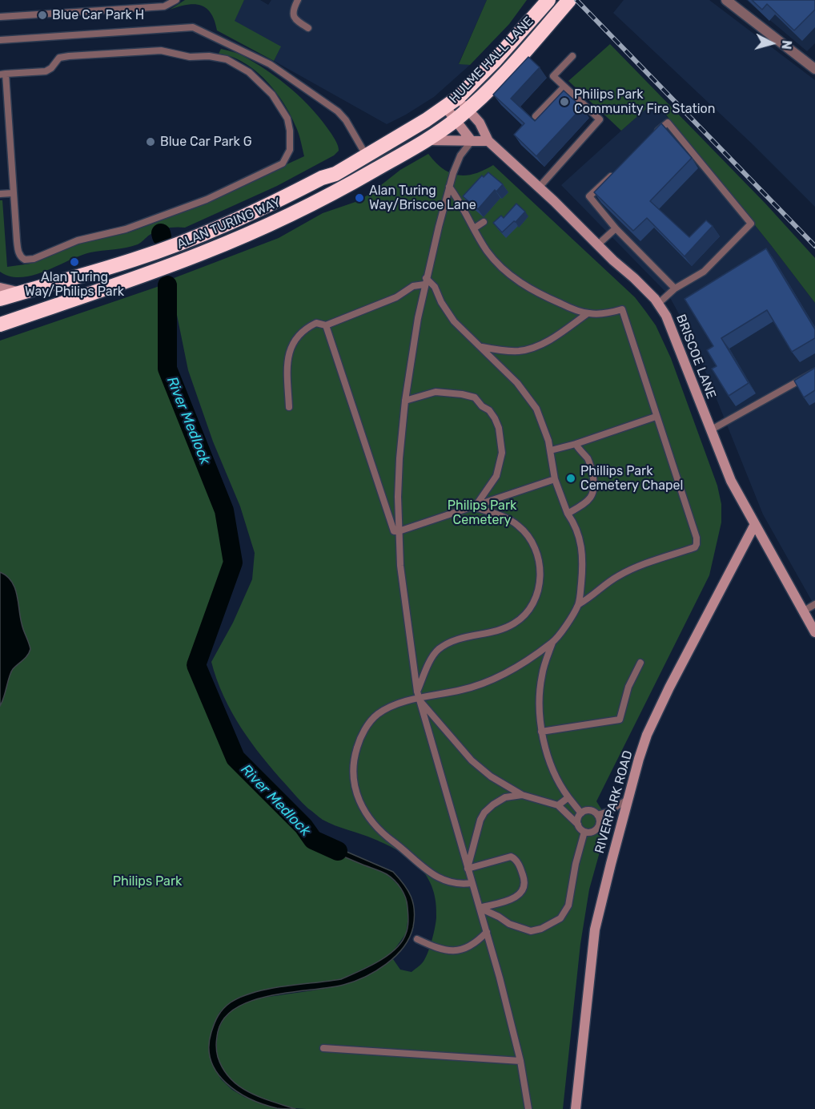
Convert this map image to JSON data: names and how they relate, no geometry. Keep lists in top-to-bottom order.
{
  "streets": {
    "highway": ["HULME HALL LANE", "ALAN TURING WAY"],
    "street": ["BRISCOE LANE", "RIVERPARK ROAD"]
  },
  "crossings": [
    ["HULME HALL LANE", "ALAN TURING WAY"],
    ["HULME HALL LANE", "BRISCOE LANE"],
    ["BRISCOE LANE", "RIVERPARK ROAD"]
  ],
  "water": ["River Medlock"],
  "parks": ["Philips Park Cemetery", "Philips Park"],
  "places": [
    "Blue Car Park H",
    "Philips Park Community Fire Station",
    "Blue Car Park G",
    "Alan Turing Way/Briscoe Lane",
    "Alan Turing Way/Philips Park",
    "Phillips Park Cemetery Chapel"
  ],
  "north": "right"
}
